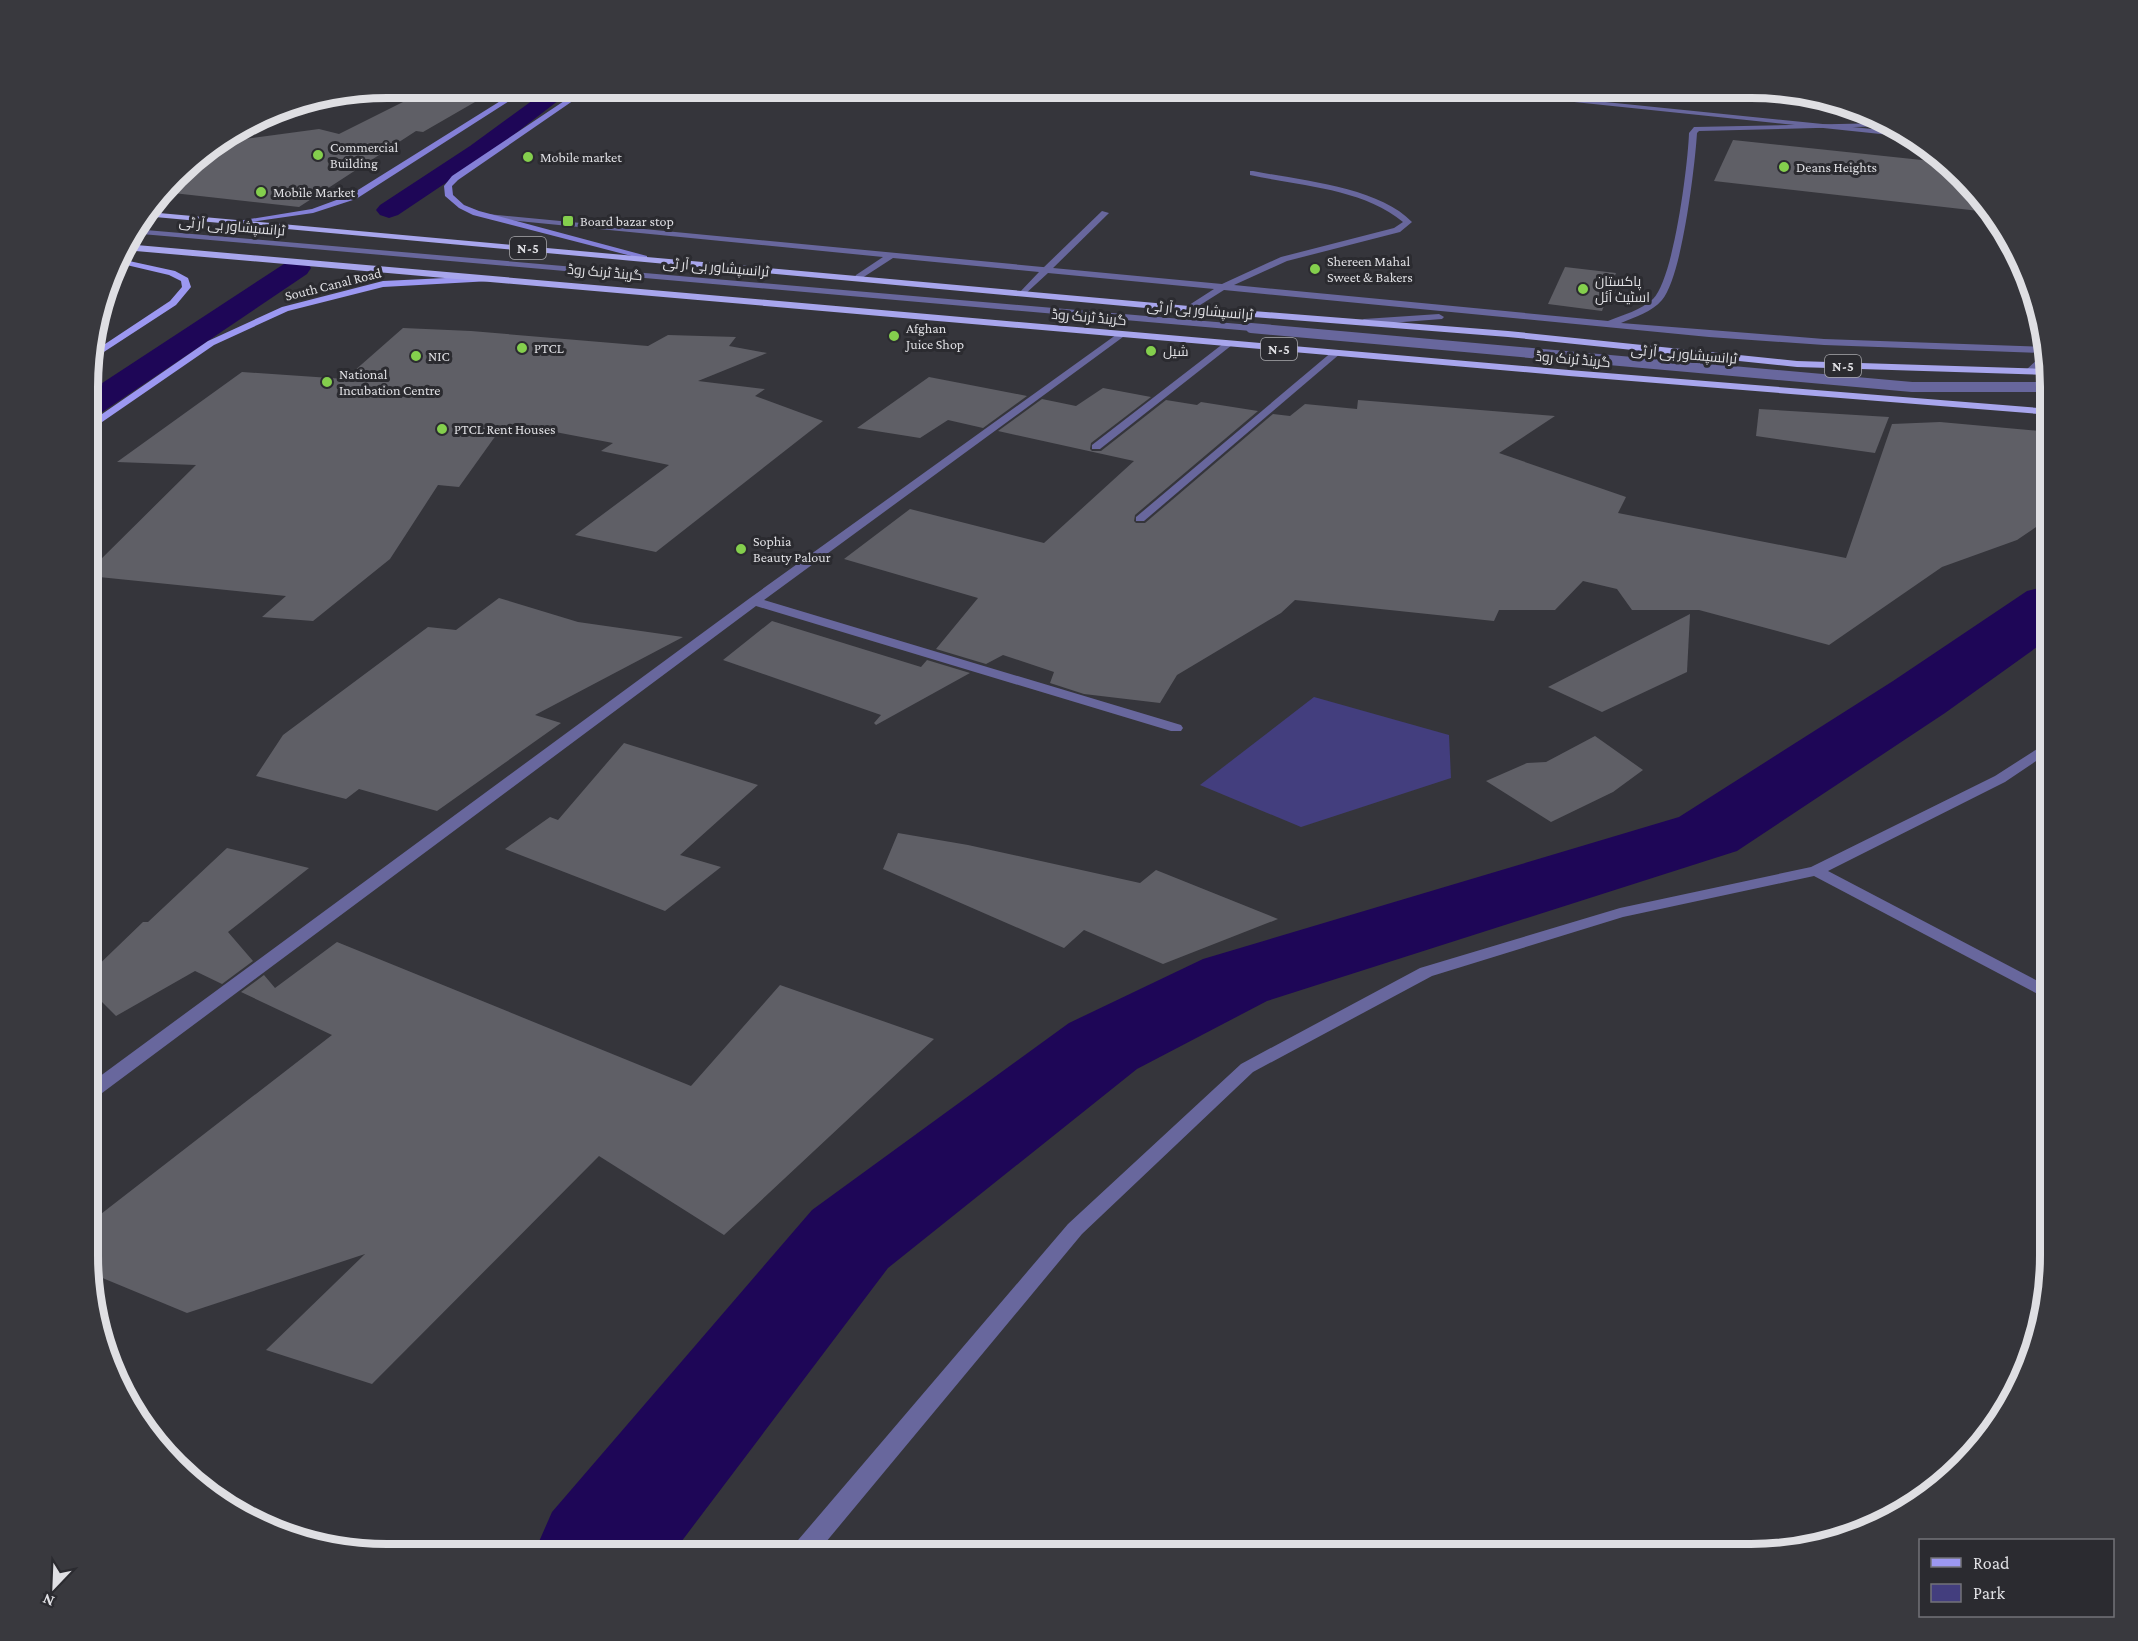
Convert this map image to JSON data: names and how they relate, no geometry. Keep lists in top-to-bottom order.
{
  "streets": {
    "highway": ["N-5", "گرینڈ ٹرنک روڈ"],
    "main road": ["South Canal Road"],
    "street": ["ٹرانسپشاور بی آر ٹی"]
  },
  "crossings": [
    ["گرینڈ ٹرنک روڈ", "South Canal Road"]
  ],
  "places": {
    "other": [
      "Commercial Building",
      "Mobile market",
      "Deans Heights",
      "Mobile Market",
      "Shereen Mahal Sweet & Bakers",
      "پاکستان اسٹیٹ آئل",
      "Afghan Juice Shop",
      "PTCL",
      "شیل",
      "NIC",
      "National Incubation Centre",
      "PTCL Rent Houses",
      "Sophia Beauty Palour"
    ],
    "transit": ["Board bazar stop"]
  },
  "legend": ["Road", "Park"],
  "north": "bottom left"
}
